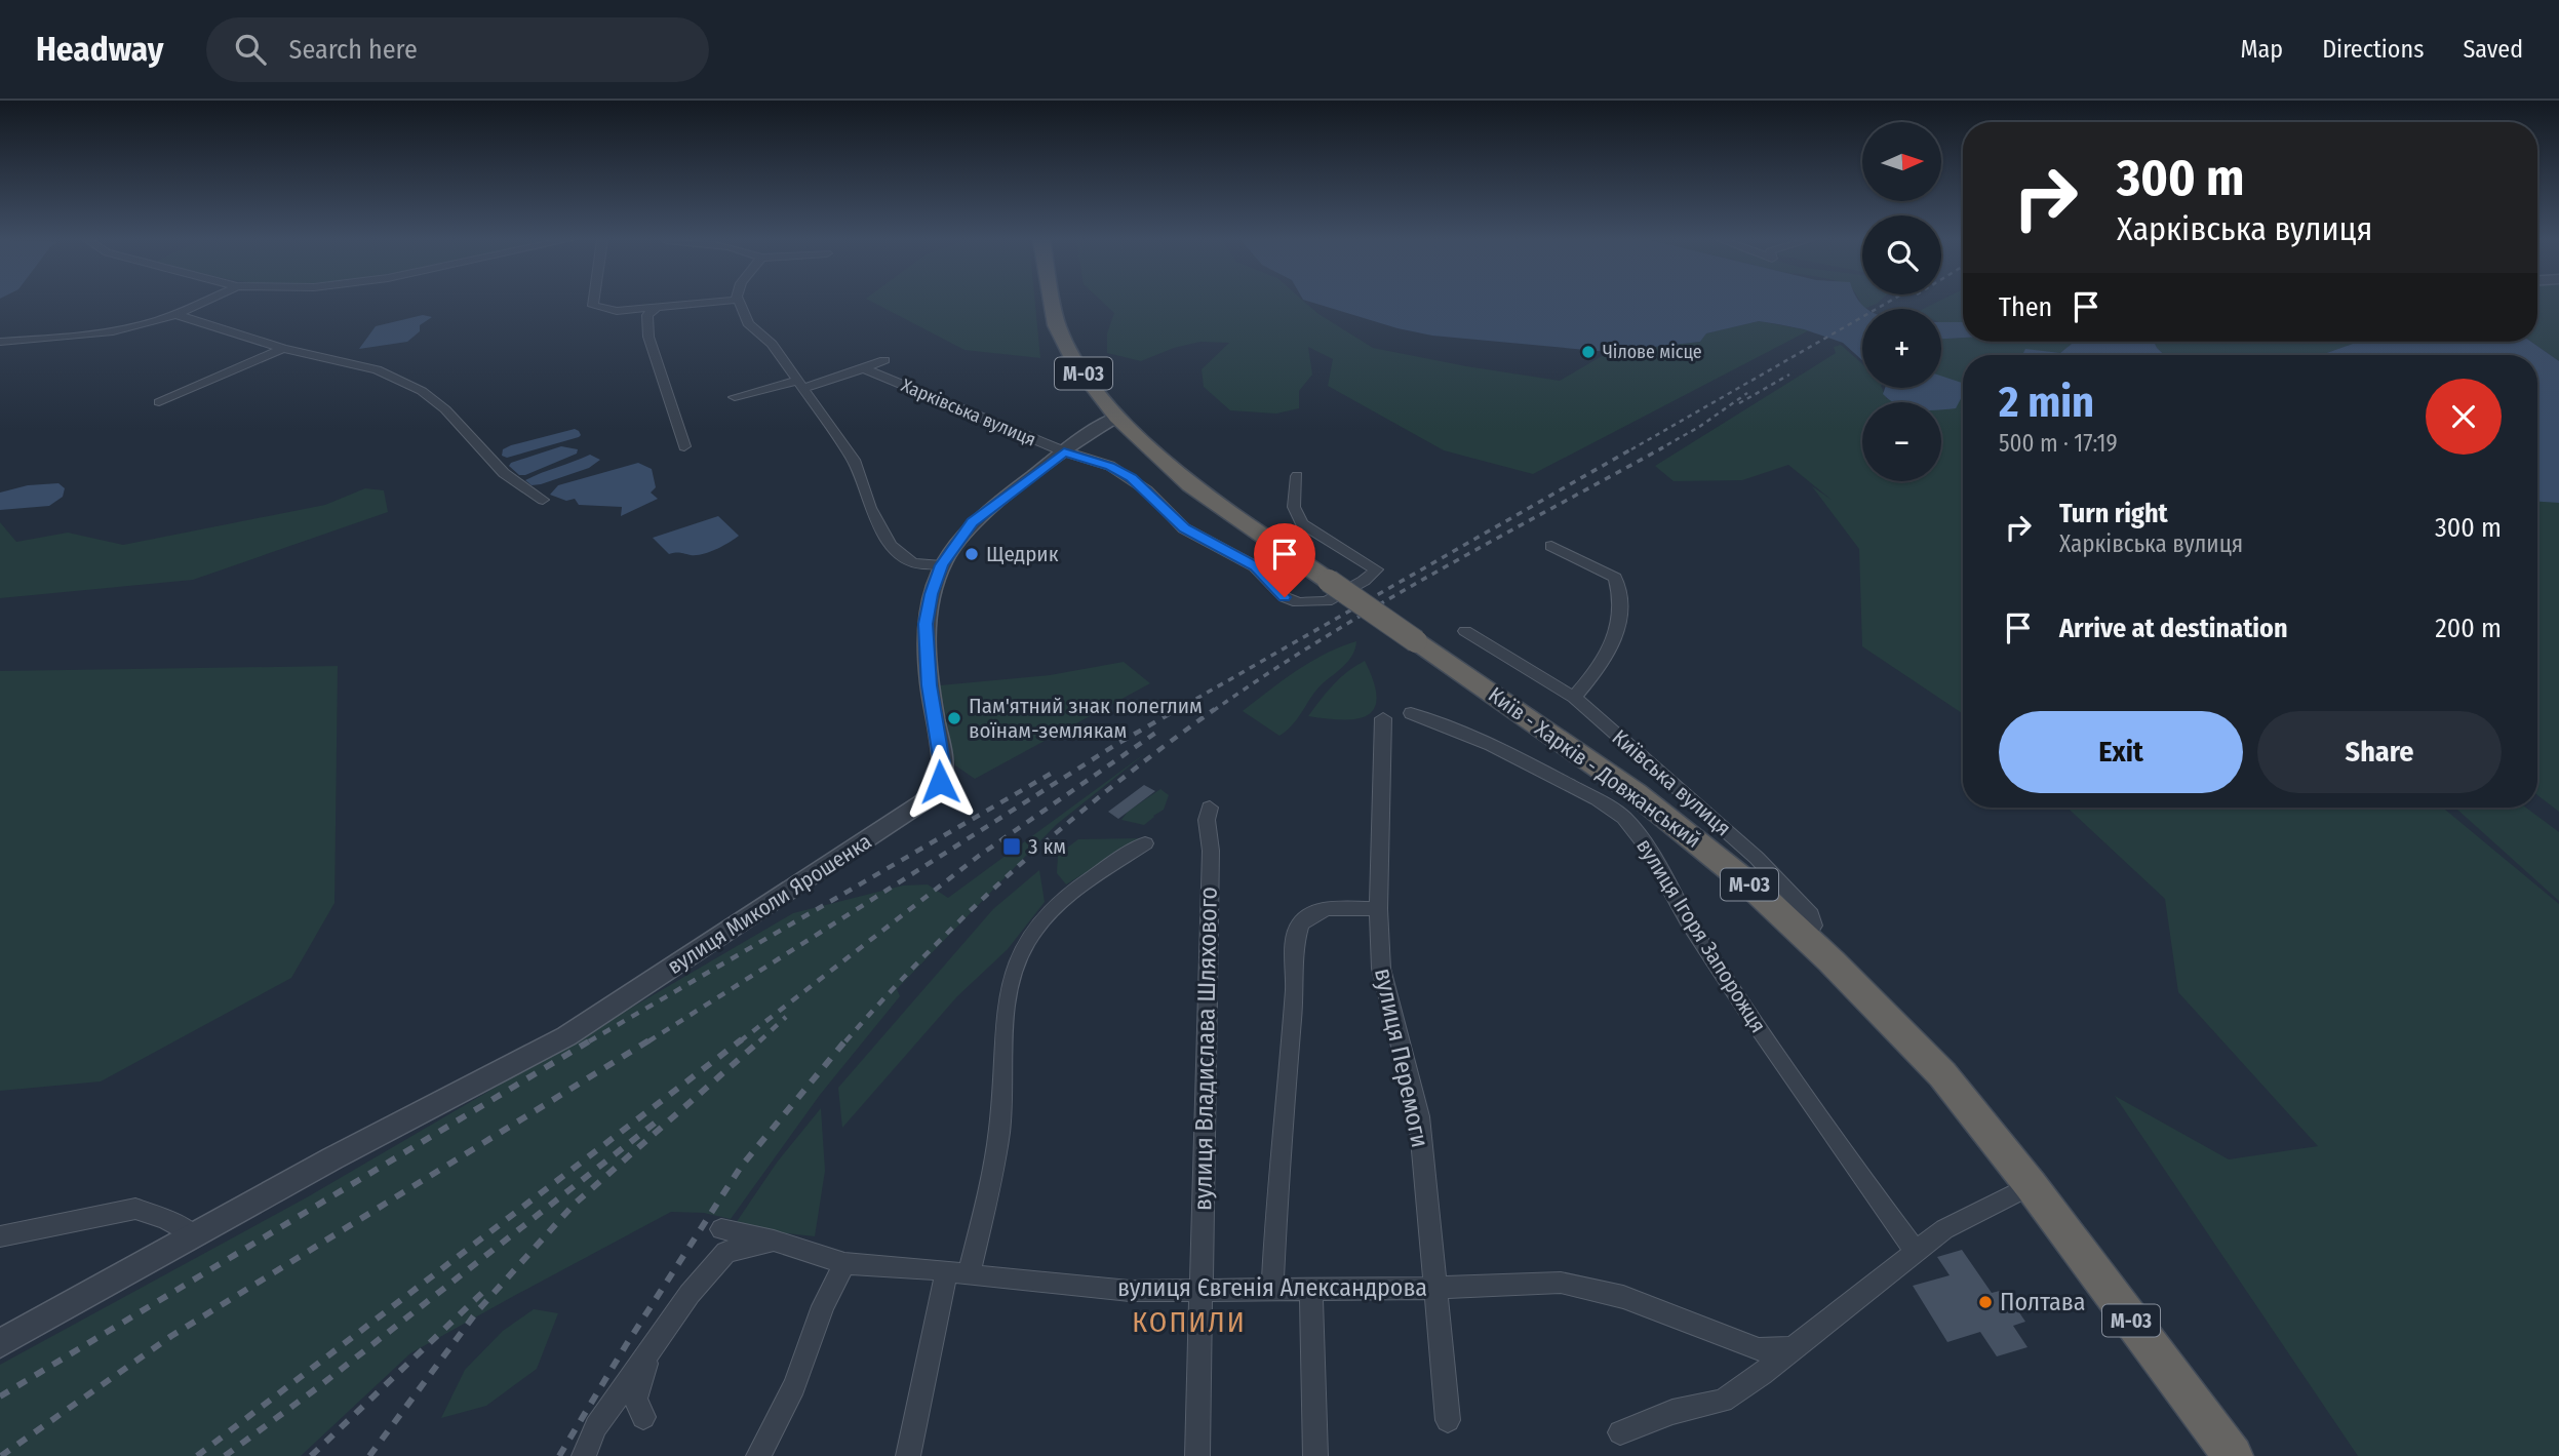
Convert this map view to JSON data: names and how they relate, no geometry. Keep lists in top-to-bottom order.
{
  "streets": {
    "highway": ["М-03", "Київ - Харків - Довжанський"],
    "street": [
      "Харківська вулиця",
      "Київська вулиця",
      "вулиця Миколи Ярошенка",
      "вулиця Ігоря Запорожця",
      "вулиця Владислава Шляхового",
      "вулиця Перемоги",
      "вулиця Євгенія Александрова"
    ]
  },
  "crossings": [
    ["М-03", "Київ - Харків - Довжанський"],
    ["М-03", "вулиця Миколи Ярошенка"],
    ["Харківська вулиця", "вулиця Миколи Ярошенка"],
    ["Київ - Харків - Довжанський", "Київська вулиця"],
    ["Київ - Харків - Довжанський", "вулиця Миколи Ярошенка"],
    ["вулиця Владислава Шляхового", "вулиця Євгенія Александрова"],
    ["вулиця Перемоги", "вулиця Євгенія Александрова"]
  ],
  "districts": ["КОПИЛИ"],
  "places": {
    "other": [
      "Чілове місце",
      "Щедрик",
      "Пам'ятний знак полеглим воїнам-землякам",
      "Полтава"
    ],
    "transit": ["3 км"]
  },
  "north": "right",
  "page": {
    "header": "Headway",
    "search": "Search here",
    "nav": ["Map", "Directions", "Saved"],
    "map_buttons": ["+", "−"],
    "turn": ["300 m", "Харківська вулиця"],
    "then": "Then",
    "heading": ["2 min", "500 m · 17:19"],
    "list": [
      {
        "name": "Turn right",
        "note": "Харківська вулиця",
        "value": "300 m"
      },
      {
        "name": "Arrive at destination",
        "value": "200 m"
      }
    ],
    "buttons": ["Exit", "Share"]
  }
}
